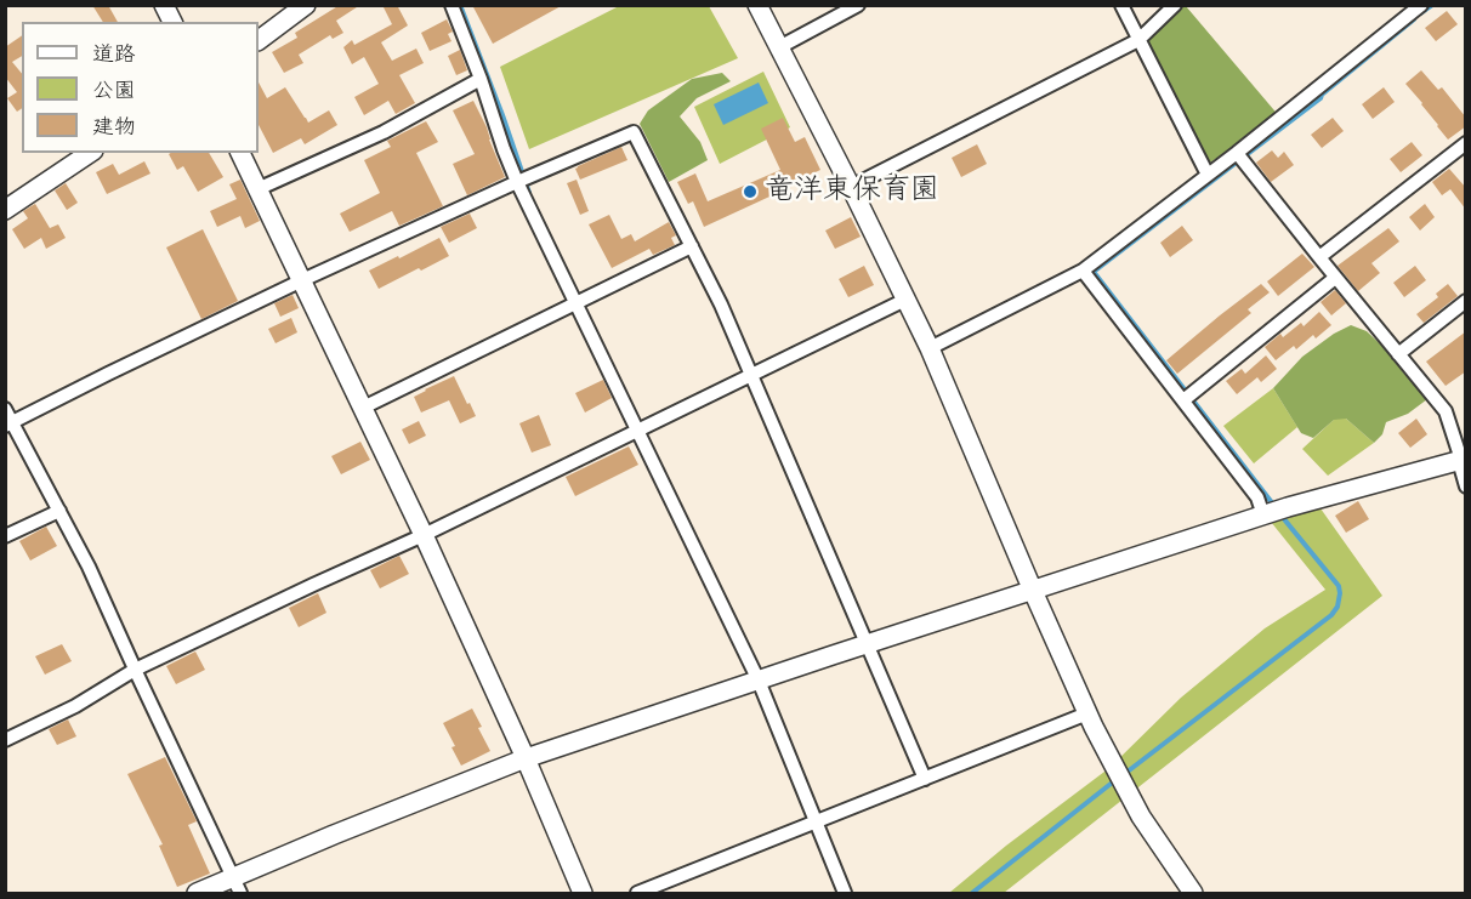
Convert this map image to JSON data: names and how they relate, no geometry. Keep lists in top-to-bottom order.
{
  "places": ["竜洋東保育園"],
  "legend": ["道路", "公園", "建物"]
}
